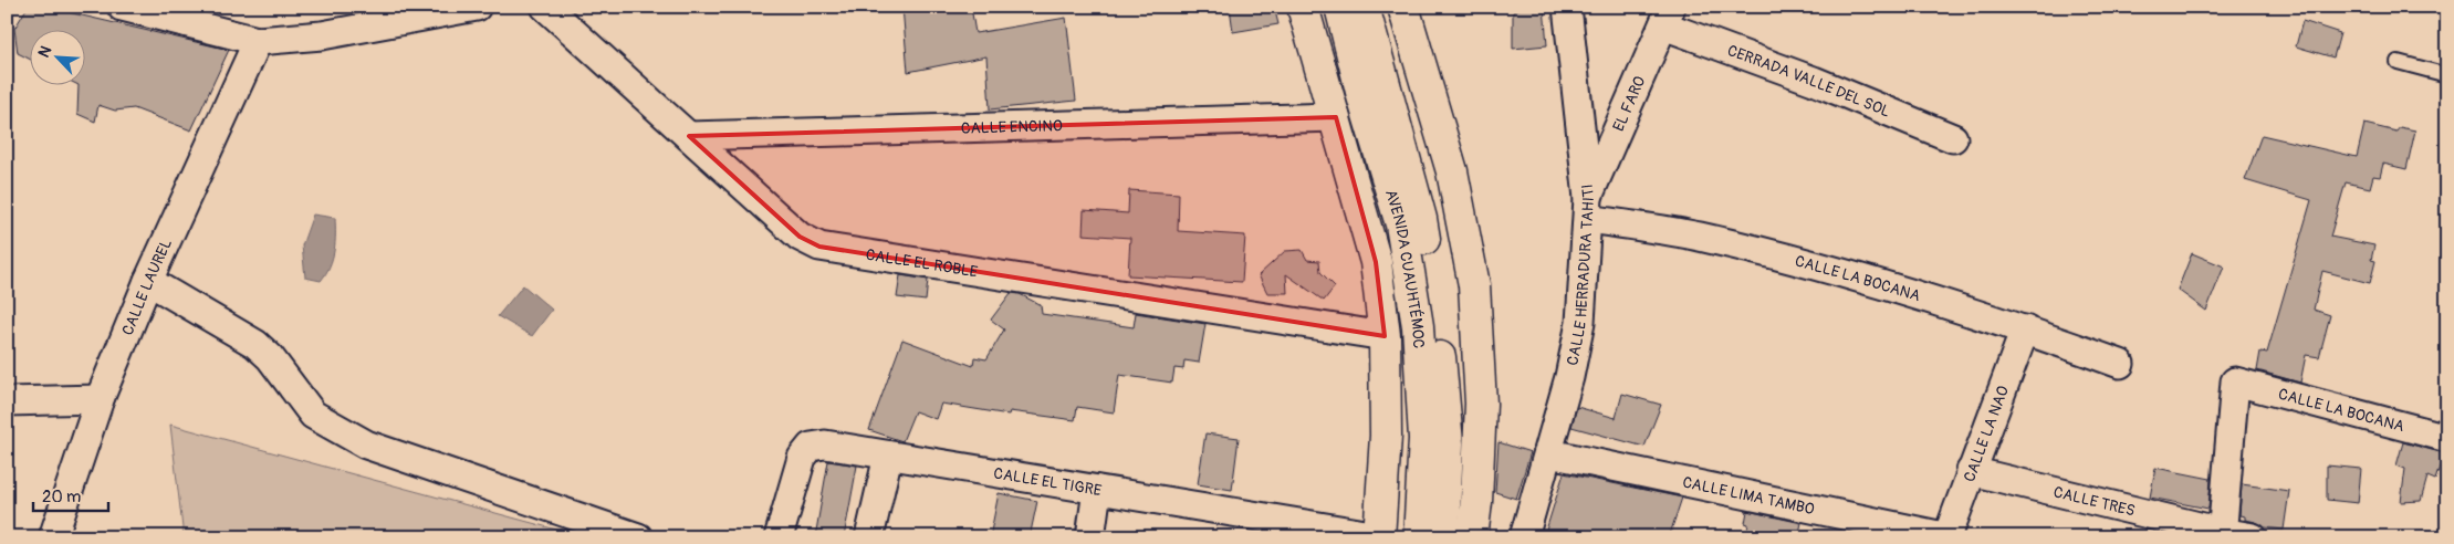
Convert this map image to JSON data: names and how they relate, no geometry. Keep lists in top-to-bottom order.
{
  "streets": {
    "street": [
      "CERRADA VALLE DEL SOL",
      "EL FARO",
      "CALLE ENCINO",
      "CALLE EL ROBLE",
      "AVENIDA CUAUHTÉMOC",
      "CALLE HERRADURA TAHITI",
      "CALLE LA BOCANA",
      "CALLE LAUREL",
      "CALLE LA NAO",
      "CALLE EL TIGRE",
      "CALLE LIMA TAMBO",
      "CALLE TRES"
    ]
  },
  "crossings": [
    ["CERRADA VALLE DEL SOL", "EL FARO"],
    ["EL FARO", "CALLE HERRADURA TAHITI"],
    ["EL FARO", "CALLE LA BOCANA"],
    ["CALLE ENCINO", "CALLE EL ROBLE"],
    ["CALLE HERRADURA TAHITI", "CALLE LA BOCANA"],
    ["CALLE HERRADURA TAHITI", "CALLE LIMA TAMBO"],
    ["CALLE LA BOCANA", "CALLE LA NAO"],
    ["CALLE LA BOCANA", "CALLE TRES"],
    ["CALLE LA NAO", "CALLE LIMA TAMBO"],
    ["CALLE LA NAO", "CALLE TRES"]
  ],
  "scale_bar": "20 m",
  "north": "top left"
}
